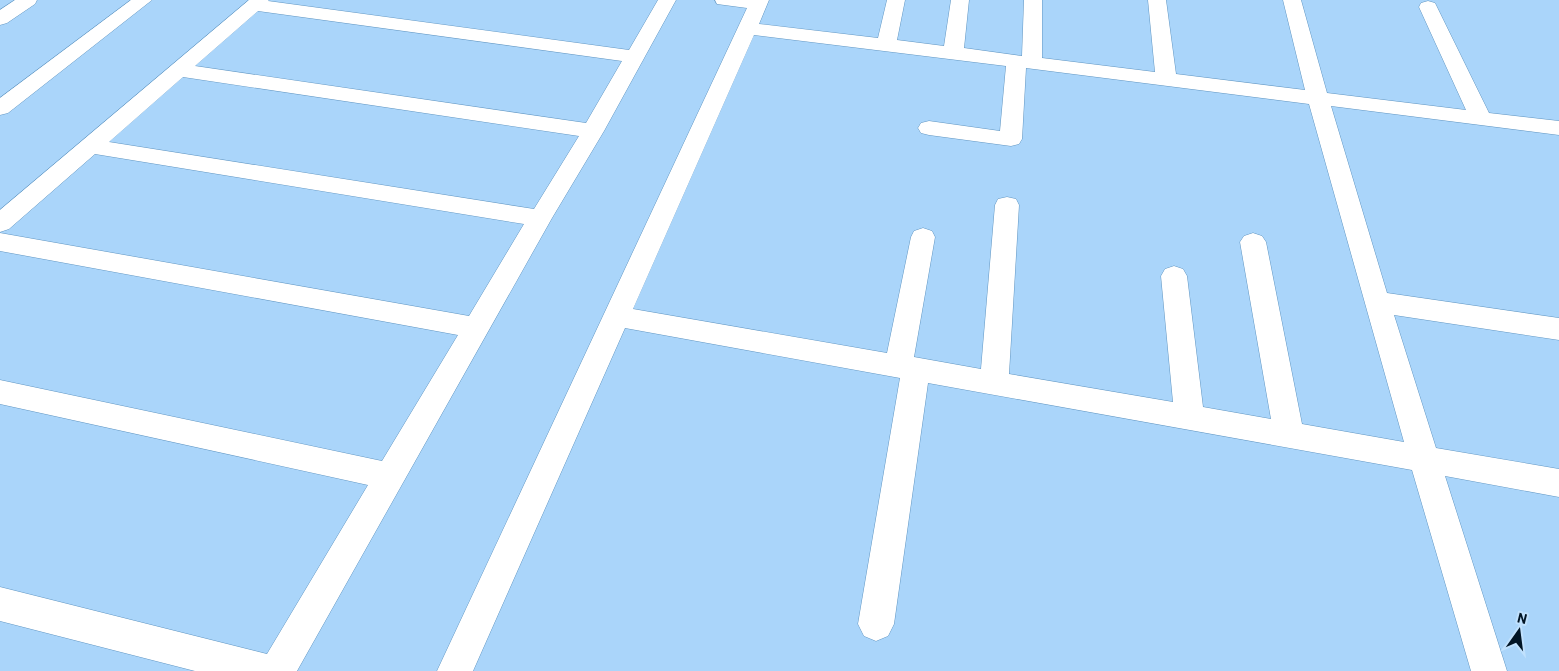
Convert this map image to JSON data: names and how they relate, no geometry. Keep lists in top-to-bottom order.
{
  "north": "top"
}
